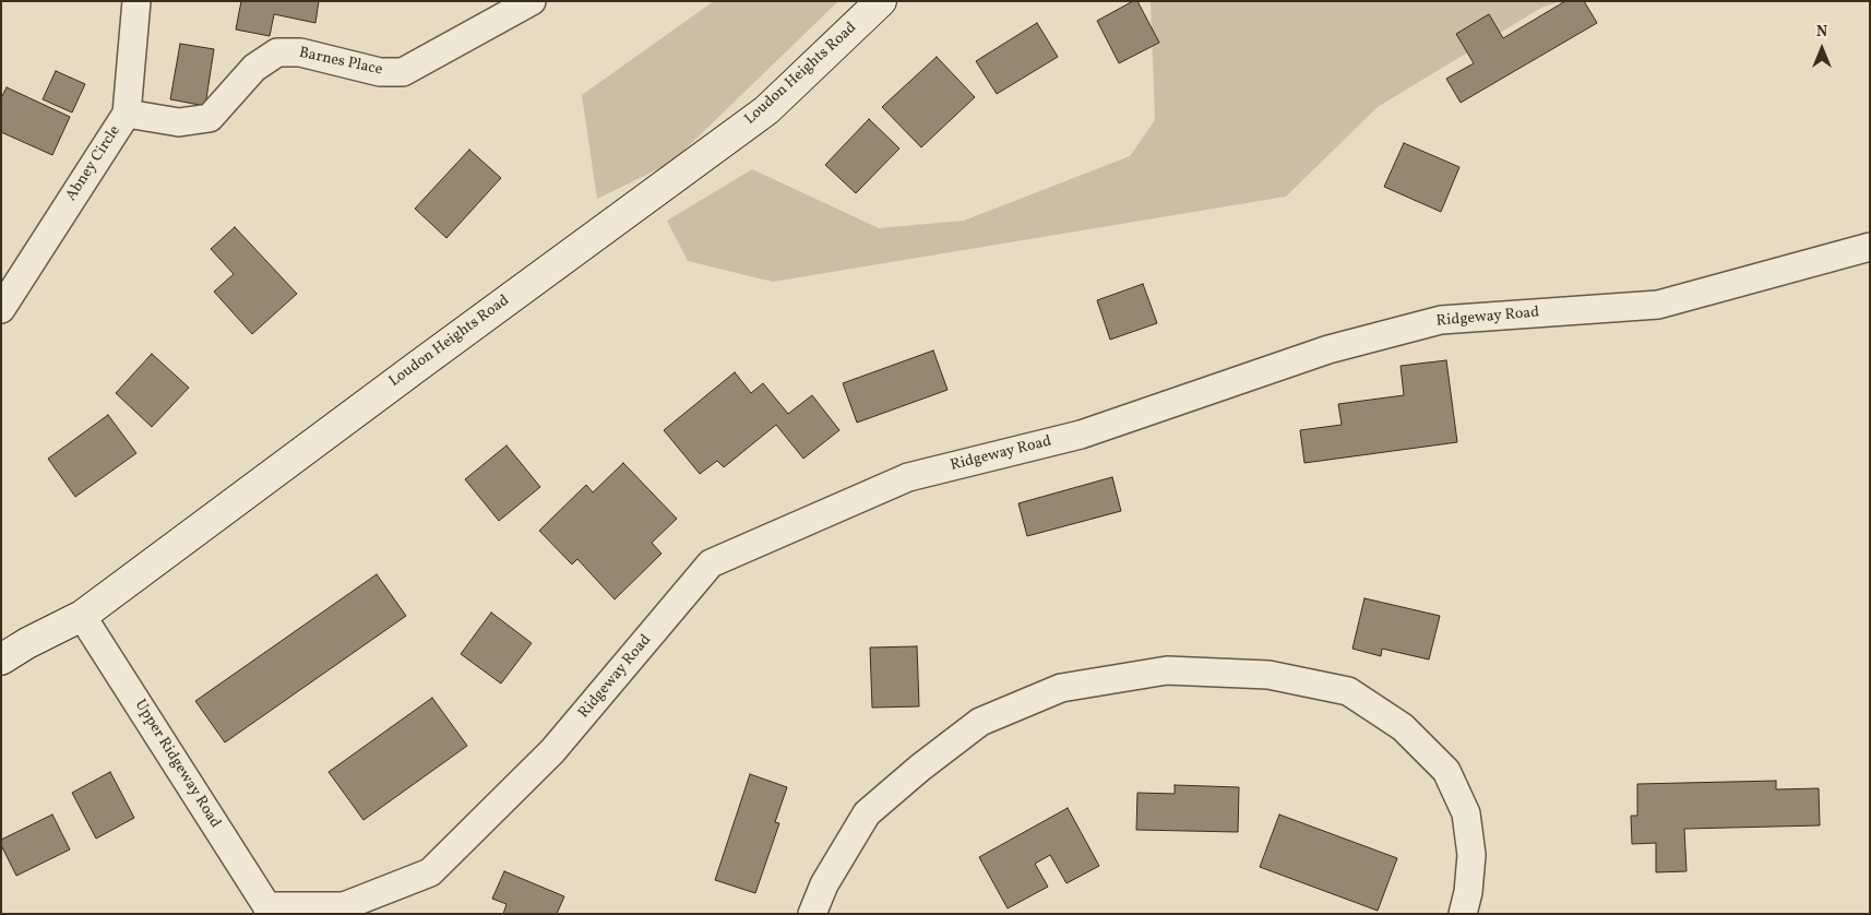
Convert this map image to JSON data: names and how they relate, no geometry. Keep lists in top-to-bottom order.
{
  "streets": {
    "street": [
      "Barnes Place",
      "Loudon Heights Road",
      "Abney Circle",
      "Ridgeway Road",
      "Upper Ridgeway Road"
    ]
  },
  "crossings": [
    ["Barnes Place", "Abney Circle"],
    ["Loudon Heights Road", "Upper Ridgeway Road"],
    ["Ridgeway Road", "Upper Ridgeway Road"]
  ],
  "north": "top"
}
